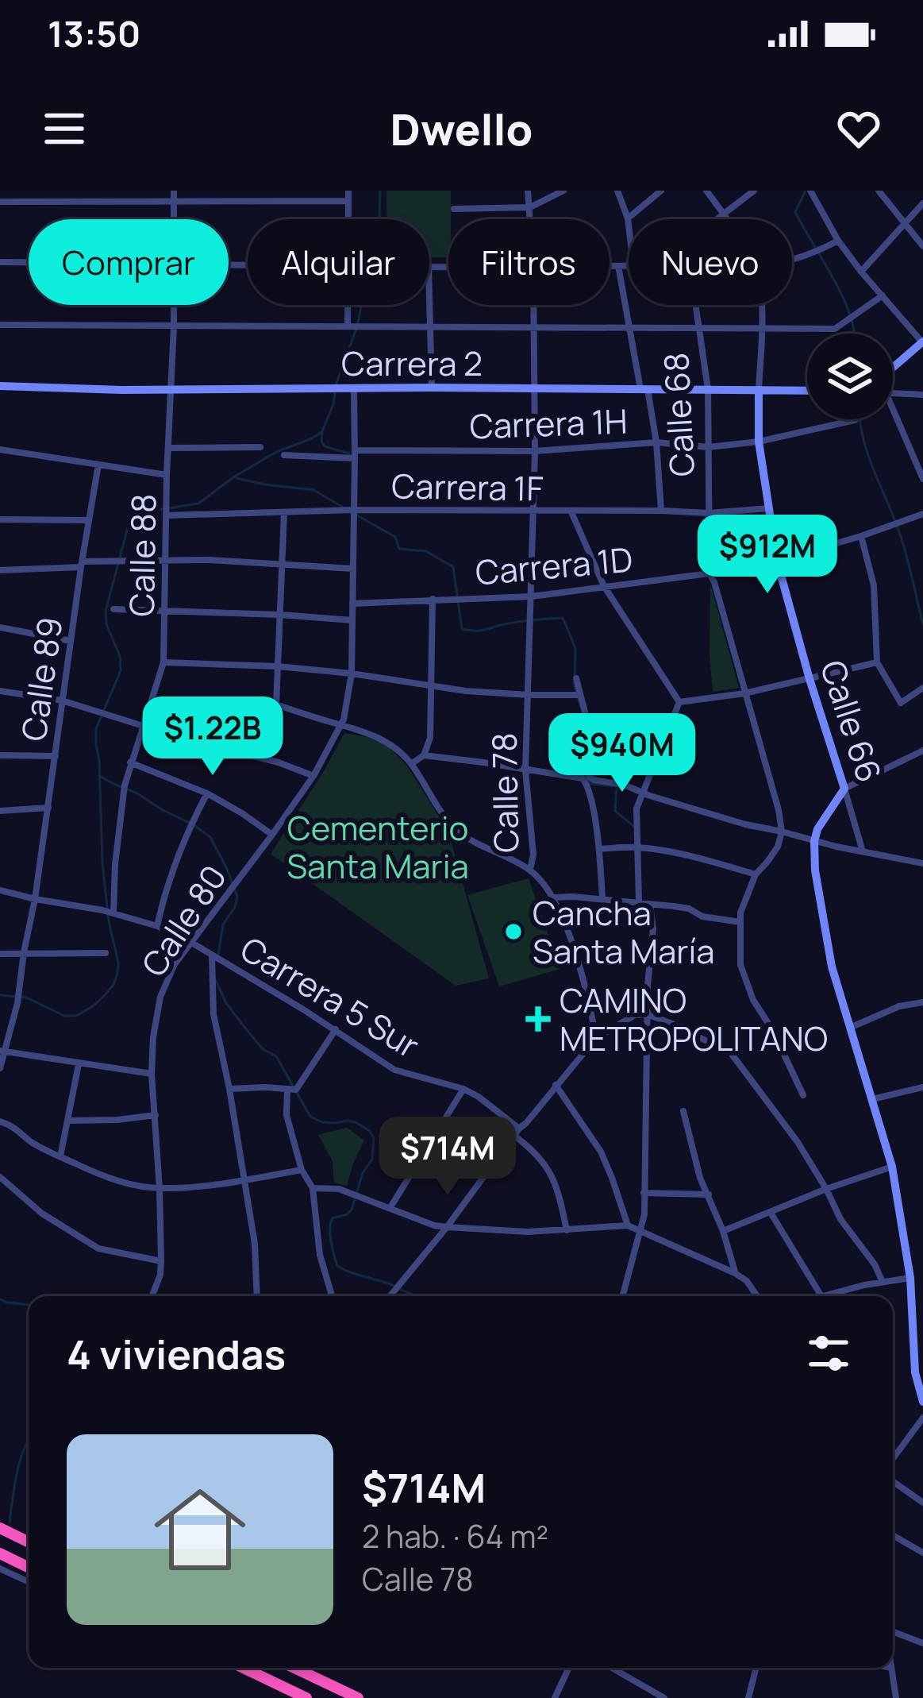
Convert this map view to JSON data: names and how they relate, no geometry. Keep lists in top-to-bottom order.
{
  "streets": {
    "street": [
      "Carrera 2",
      "Calle 68",
      "Carrera 1H",
      "Carrera 1F",
      "Calle 88",
      "Carrera 1D",
      "Calle 89",
      "Calle 66",
      "Calle 78",
      "Calle 80",
      "Carrera 5 Sur"
    ]
  },
  "crossings": [
    ["Carrera 2", "Calle 68"],
    ["Carrera 2", "Calle 88"],
    ["Carrera 2", "Calle 66"],
    ["Carrera 2", "Calle 78"],
    ["Carrera 2", "Calle 80"],
    ["Calle 68", "Carrera 1H"],
    ["Calle 68", "Carrera 1F"],
    ["Calle 68", "Carrera 1D"],
    ["Carrera 1H", "Calle 66"],
    ["Carrera 1H", "Calle 78"],
    ["Carrera 1H", "Calle 80"],
    ["Carrera 1F", "Calle 88"],
    ["Carrera 1F", "Calle 66"],
    ["Carrera 1F", "Calle 78"],
    ["Carrera 1F", "Calle 80"],
    ["Calle 88", "Carrera 5 Sur"],
    ["Carrera 1D", "Calle 66"],
    ["Carrera 1D", "Calle 78"],
    ["Carrera 1D", "Calle 80"],
    ["Calle 89", "Carrera 5 Sur"],
    ["Calle 80", "Carrera 5 Sur"]
  ],
  "parks": ["Cementerio Santa Maria"],
  "places": {
    "other": ["Cancha Santa María"],
    "health": ["CAMINO METROPOLITANO"]
  },
  "page": {
    "status": "13:50",
    "header": "Dwello",
    "chip": [
      "Comprar",
      "Alquilar",
      "Filtros",
      "Nuevo"
    ],
    "price": [
      "$912M",
      "$1.22B",
      "$940M",
      "$714M"
    ],
    "heading": "4 viviendas",
    "list": [
      {
        "name": "$714M",
        "note": "2 hab. · 64 m² · Calle 78"
      }
    ]
  }
}
